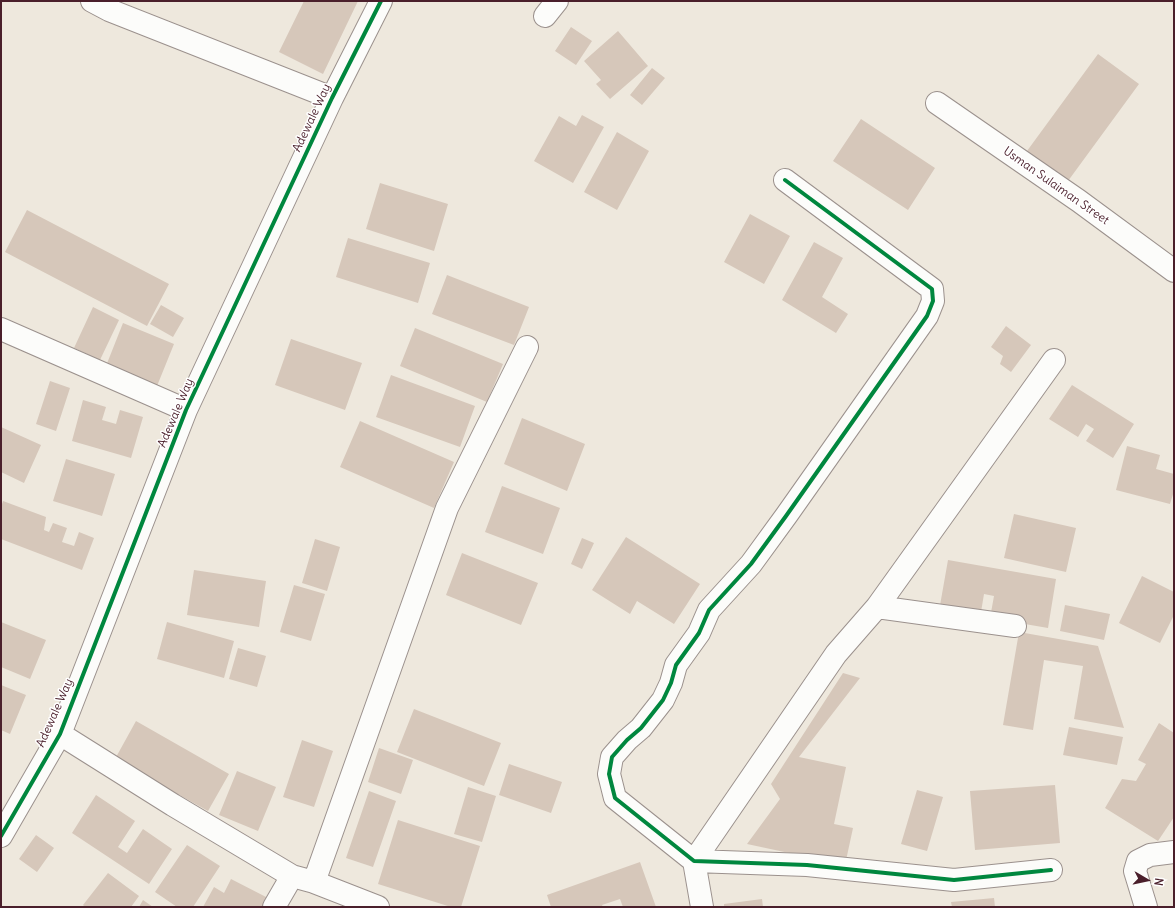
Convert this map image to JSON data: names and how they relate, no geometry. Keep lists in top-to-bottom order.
{
  "streets": {
    "street": ["Adewale Way", "Usman Sulaiman Street"]
  },
  "north": "right"
}
